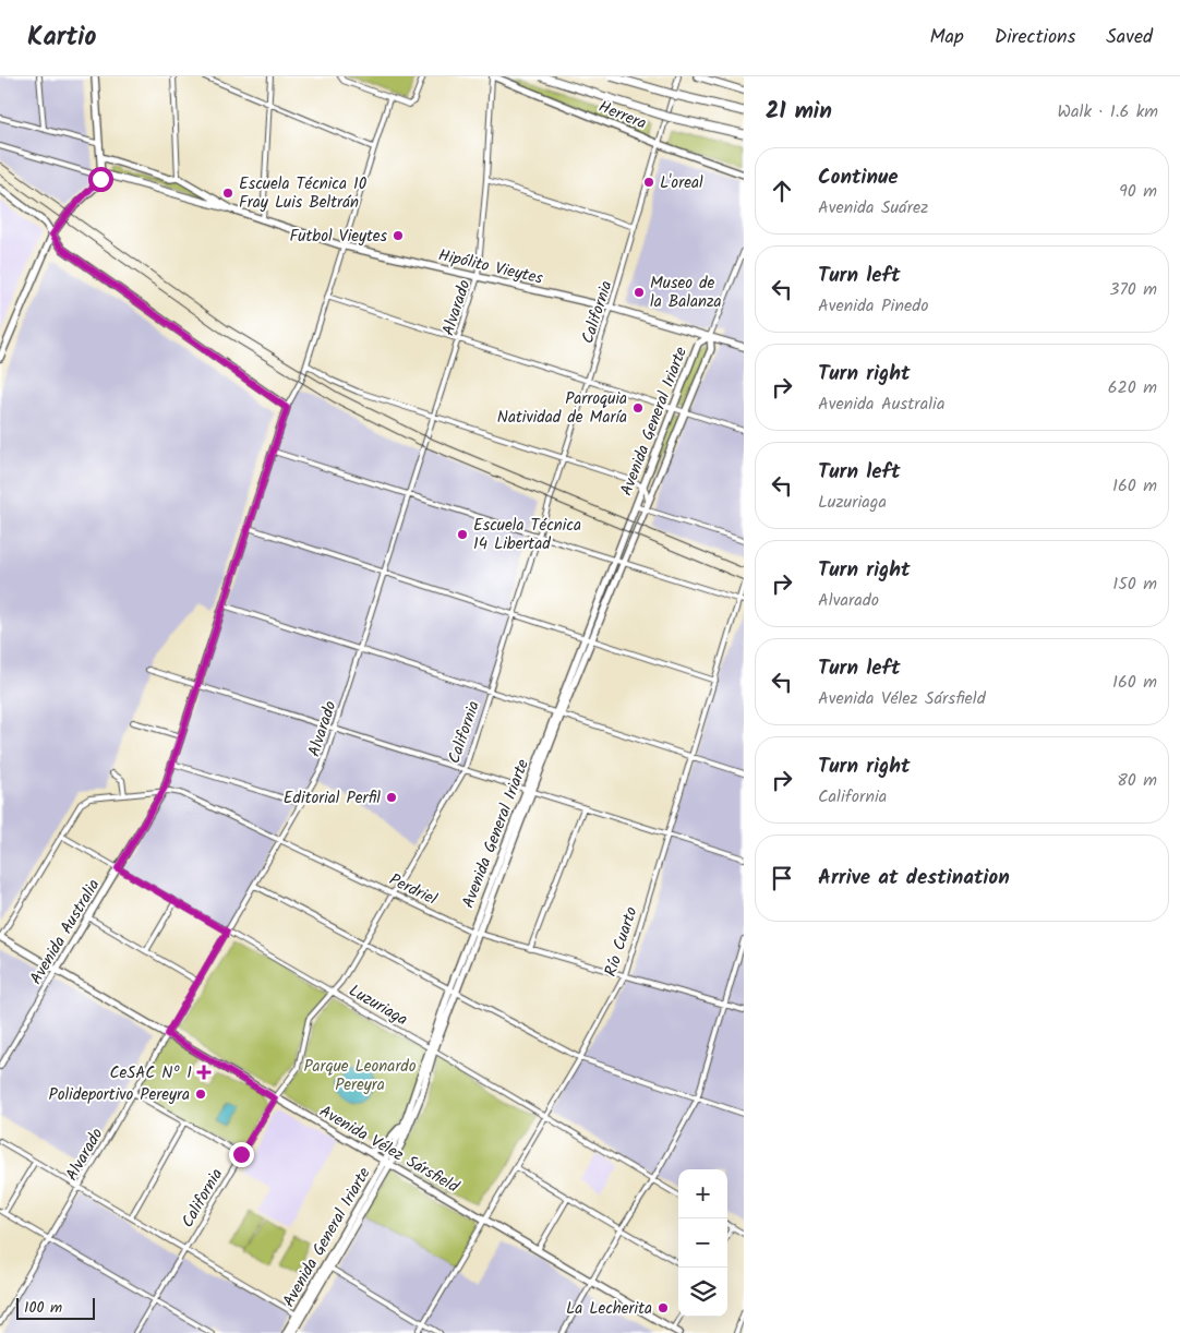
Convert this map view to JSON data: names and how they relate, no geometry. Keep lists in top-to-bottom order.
{
  "streets": {
    "main road": [
      "Herrera",
      "Hipólito Vieytes",
      "Avenida General Iriarte",
      "Avenida Australia",
      "Avenida Vélez Sársfield"
    ],
    "street": [
      "Alvarado",
      "California",
      "Perdriel",
      "Río Cuarto",
      "Luzuriaga"
    ]
  },
  "crossings": [
    ["Herrera", "Alvarado"],
    ["Herrera", "California"],
    ["Hipólito Vieytes", "Alvarado"],
    ["Hipólito Vieytes", "California"],
    ["Hipólito Vieytes", "Avenida General Iriarte"],
    ["Alvarado", "Perdriel"],
    ["Alvarado", "Luzuriaga"],
    ["Alvarado", "Avenida Vélez Sársfield"],
    ["California", "Perdriel"],
    ["California", "Luzuriaga"],
    ["California", "Avenida Vélez Sársfield"],
    ["Avenida General Iriarte", "Perdriel"],
    ["Avenida General Iriarte", "Luzuriaga"],
    ["Avenida General Iriarte", "Avenida Vélez Sársfield"],
    ["Perdriel", "Avenida Australia"],
    ["Perdriel", "Río Cuarto"],
    ["Perdriel", "Luzuriaga"],
    ["Avenida Australia", "Luzuriaga"],
    ["Avenida Australia", "Avenida Vélez Sársfield"],
    ["Río Cuarto", "Luzuriaga"],
    ["Río Cuarto", "Avenida Vélez Sársfield"]
  ],
  "parks": ["Parque Leonardo Pereyra"],
  "places": {
    "other": [
      "L'oreal",
      "Escuela Técnica 10 Fray Luis Beltrán",
      "Futbol Vieytes",
      "Museo de la Balanza",
      "Parroquia Natividad de María",
      "Escuela Técnica 14 Libertad",
      "Editorial Perfil",
      "Polideportivo Pereyra",
      "La Lecherita"
    ],
    "health": ["CeSAC Nº 1"]
  },
  "scale_bar": "100 m",
  "page": {
    "header": "Kartio",
    "nav": ["Map", "Directions", "Saved"],
    "heading": ["21 min", "Walk · 1.6 km"],
    "list": [
      ["Continue", "Avenida Suárez", "90 m"],
      ["Turn left", "Avenida Pinedo", "370 m"],
      ["Turn right", "Avenida Australia", "620 m"],
      ["Turn left", "Luzuriaga", "160 m"],
      ["Turn right", "Alvarado", "150 m"],
      ["Turn left", "Avenida Vélez Sársfield", "160 m"],
      ["Turn right", "California", "80 m"],
      "Arrive at destination"
    ],
    "map_buttons": ["+", "−"],
    "scale": "100 m"
  }
}
